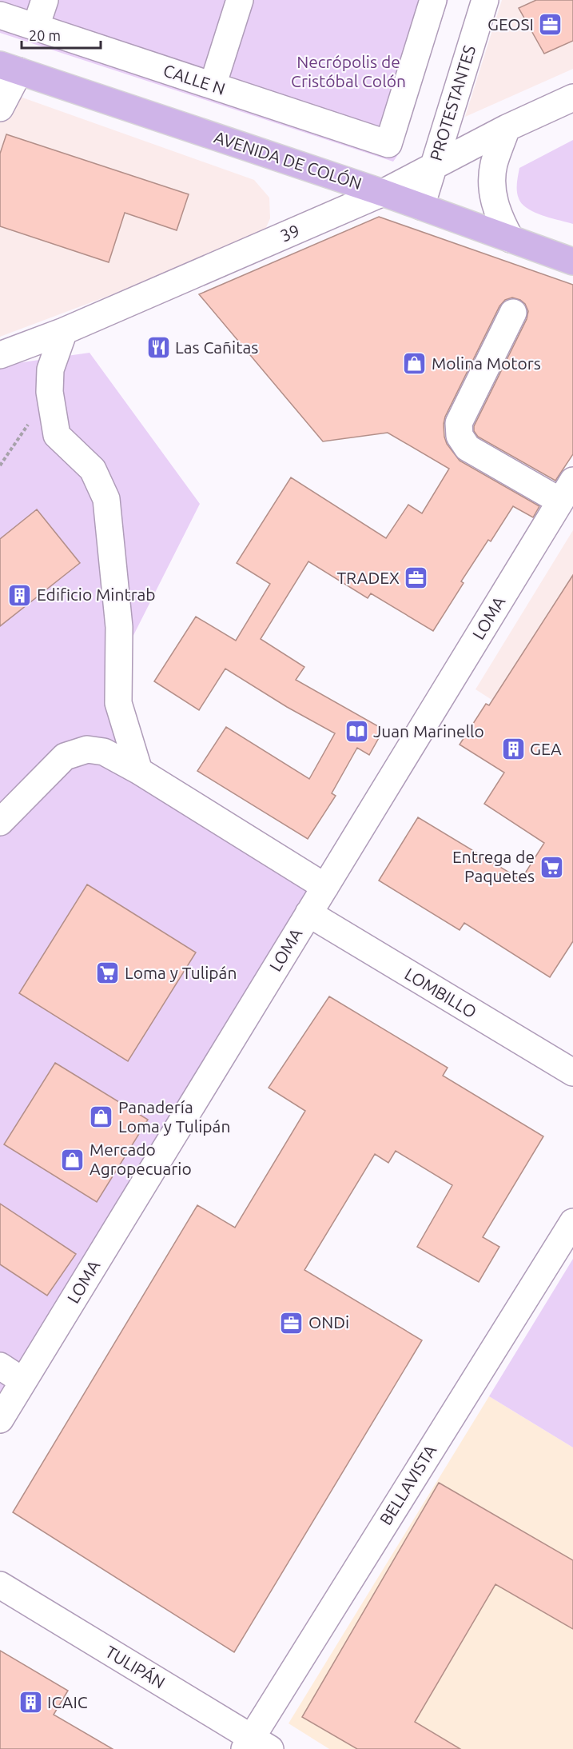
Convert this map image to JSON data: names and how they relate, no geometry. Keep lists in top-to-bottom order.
{
  "streets": {
    "main road": ["AVENIDA DE COLÓN"],
    "street": [
      "CALLE N",
      "PROTESTANTES",
      "39",
      "LOMA",
      "LOMBILLO",
      "BELLAVISTA",
      "TULIPÁN"
    ]
  },
  "crossings": [
    ["PROTESTANTES", "AVENIDA DE COLÓN"],
    ["PROTESTANTES", "39"],
    ["AVENIDA DE COLÓN", "39"],
    ["LOMA", "LOMBILLO"],
    ["BELLAVISTA", "TULIPÁN"]
  ],
  "parks": ["Necrópolis de Cristóbal Colón"],
  "places": {
    "office": ["GEOSI", "TRADEX", "ONDi"],
    "restaurant": ["Las Cañitas"],
    "shop": ["Molina Motors", "Panadería Loma y Tulipán", "Mercado Agropecuario"],
    "building": ["Edificio Mintrab", "GEA", "ICAIC"],
    "library": ["Juan Marinello"],
    "supermarket": ["Entrega de Paquetes", "Loma y Tulipán"]
  },
  "scale_bar": "20 m"
}
